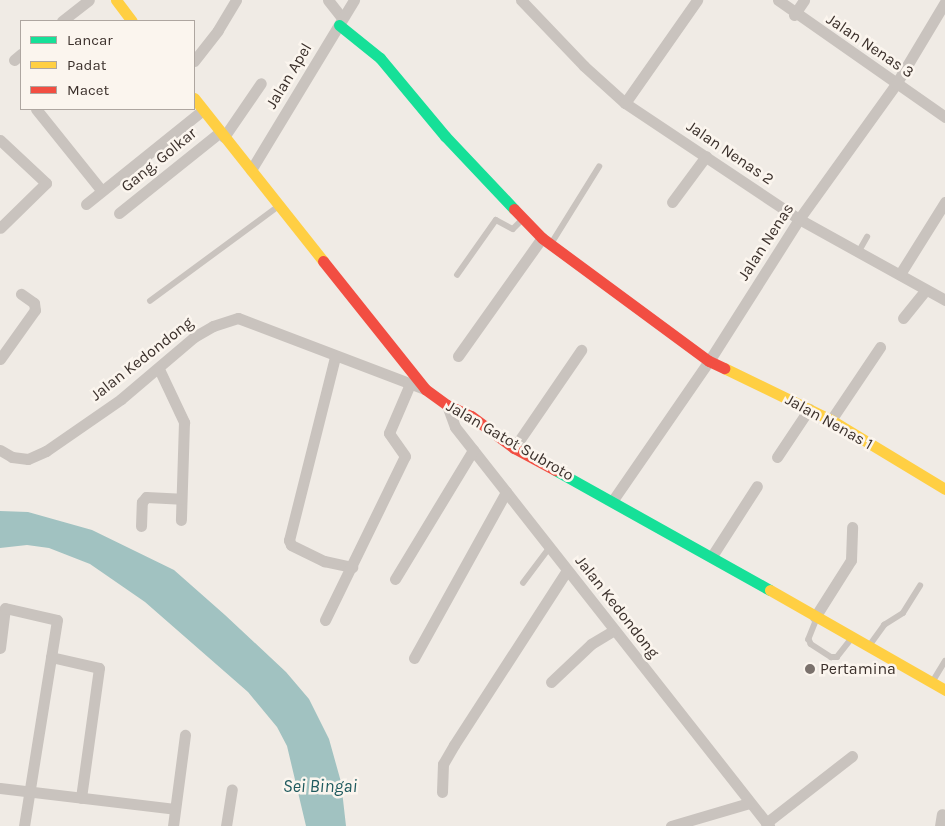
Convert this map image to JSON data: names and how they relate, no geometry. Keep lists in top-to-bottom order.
{
  "streets": {
    "main road": ["Jalan Nenas 1", "Jalan Gatot Subroto"],
    "street": [
      "Jalan Nenas 3",
      "Jalan Apel",
      "Jalan Nenas 2",
      "Gang. Golkar",
      "Jalan Nenas",
      "Jalan Kedondong"
    ]
  },
  "crossings": [
    ["Jalan Nenas 3", "Jalan Nenas"],
    ["Jalan Apel", "Jalan Nenas 1"],
    ["Jalan Apel", "Jalan Gatot Subroto"],
    ["Jalan Nenas 2", "Jalan Nenas"],
    ["Gang. Golkar", "Jalan Gatot Subroto"],
    ["Jalan Nenas", "Jalan Nenas 1"],
    ["Jalan Nenas", "Jalan Gatot Subroto"],
    ["Jalan Kedondong", "Jalan Gatot Subroto"]
  ],
  "water": ["Sei Bingai"],
  "places": ["Pertamina"],
  "legend": ["Lancar", "Padat", "Macet"]
}
